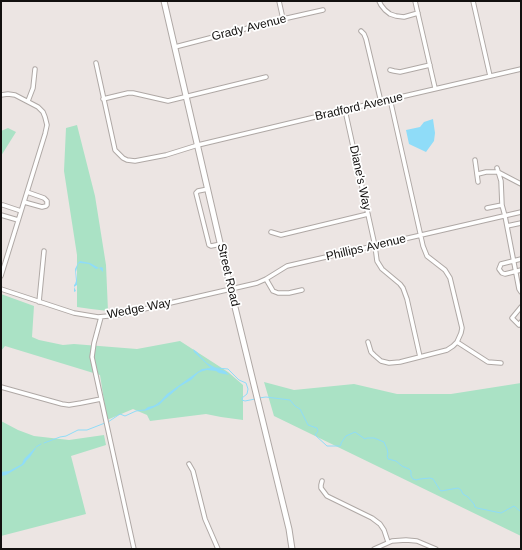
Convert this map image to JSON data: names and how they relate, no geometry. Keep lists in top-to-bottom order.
{
  "streets": {
    "main road": ["Street Road"],
    "street": [
      "Grady Avenue",
      "Bradford Avenue",
      "Diane's Way",
      "Phillips Avenue",
      "Wedge Way"
    ]
  },
  "crossings": [
    ["Grady Avenue", "Street Road"],
    ["Bradford Avenue", "Diane's Way"],
    ["Bradford Avenue", "Street Road"],
    ["Diane's Way", "Phillips Avenue"],
    ["Phillips Avenue", "Street Road"],
    ["Phillips Avenue", "Wedge Way"],
    ["Street Road", "Wedge Way"]
  ]
}
